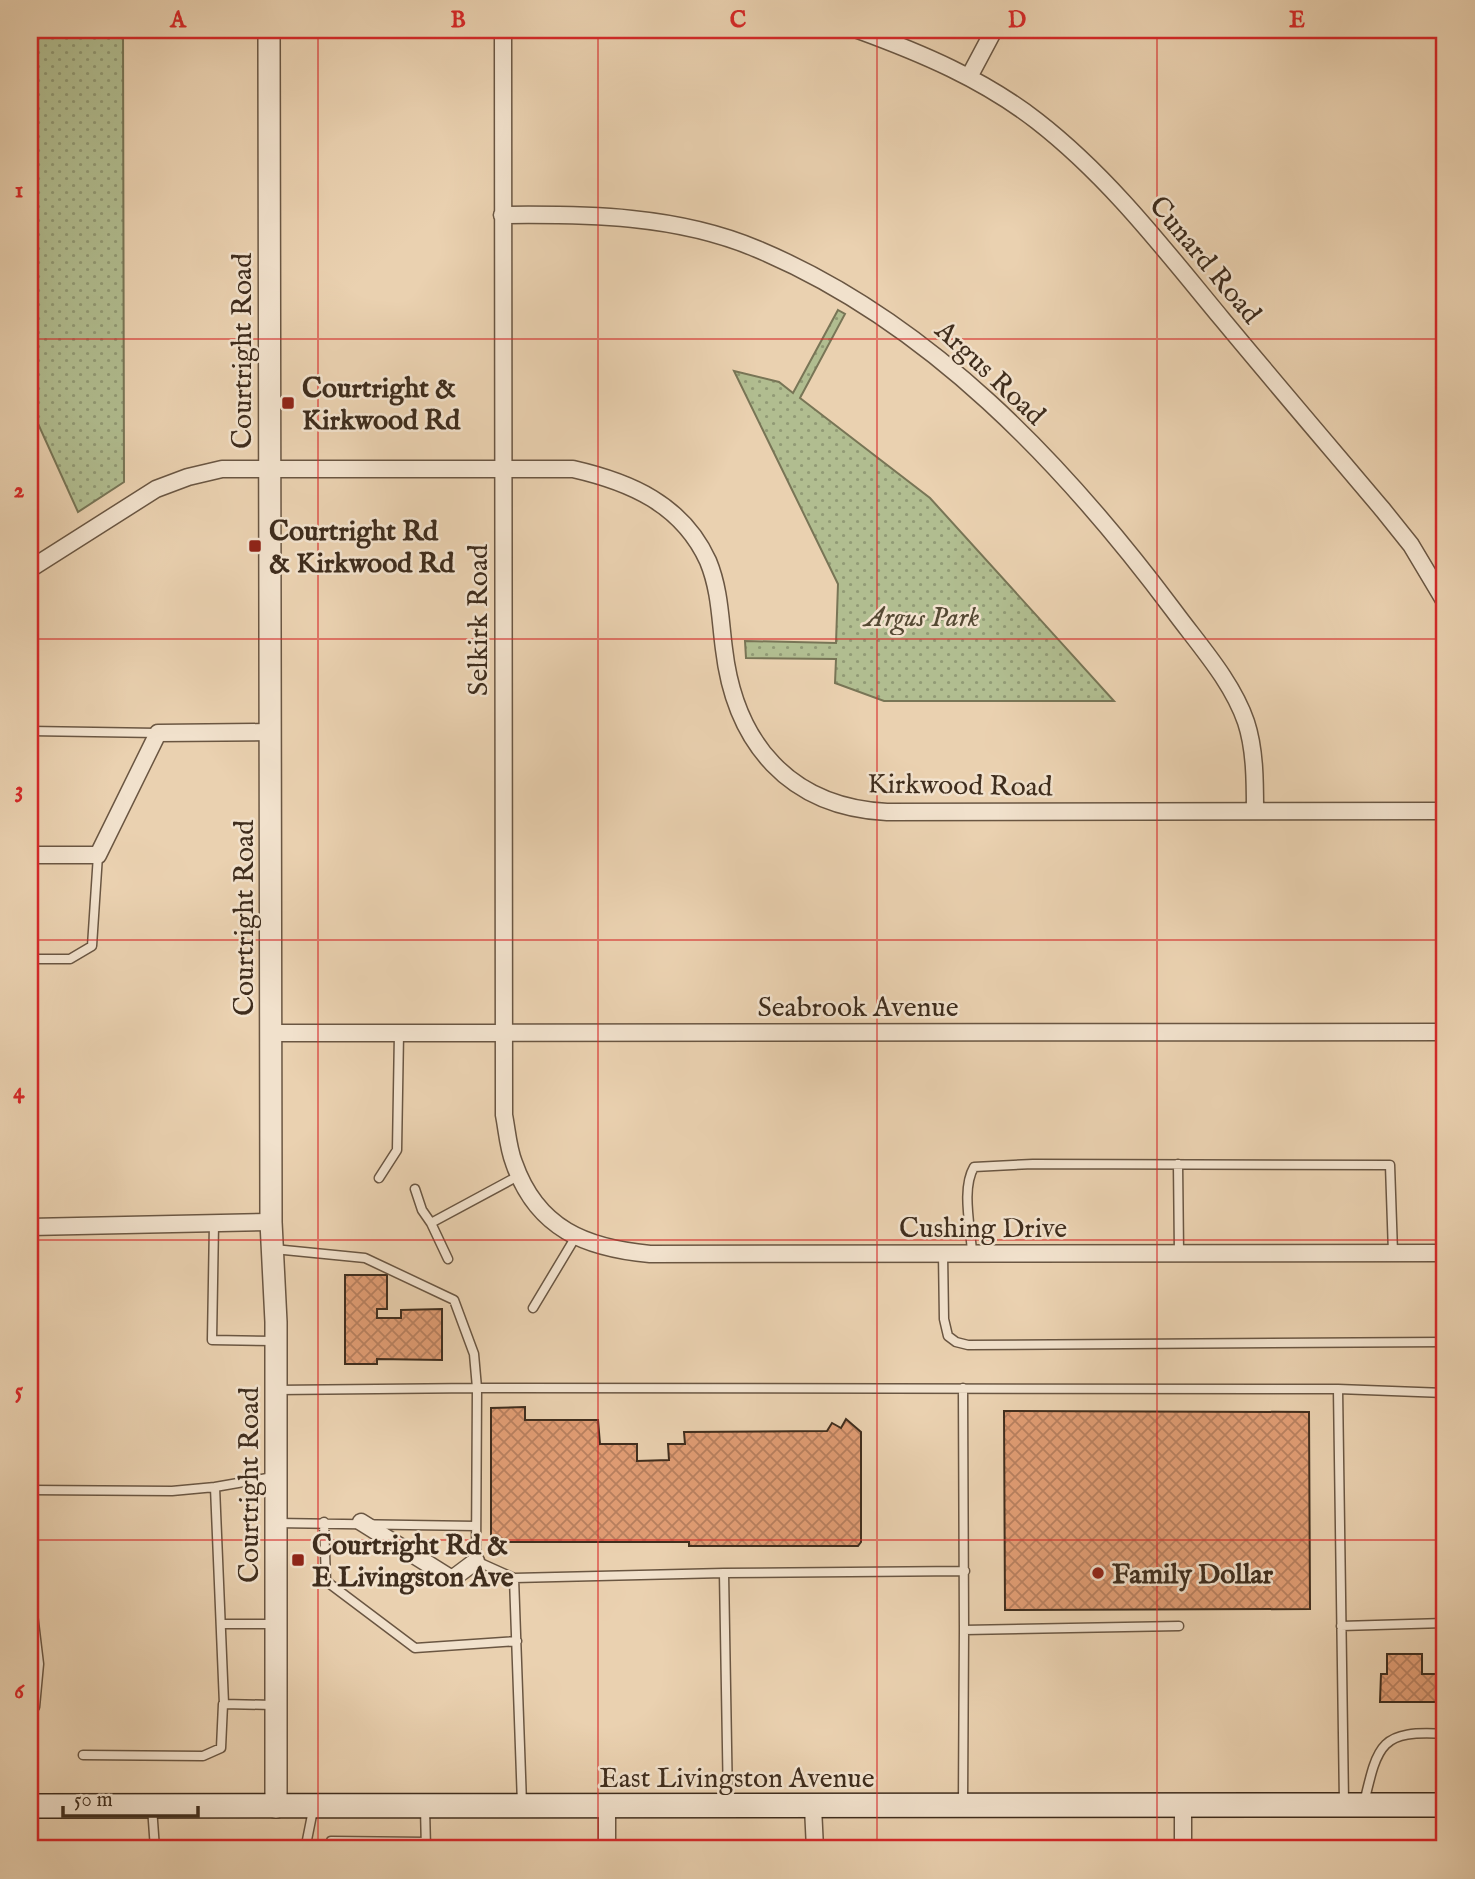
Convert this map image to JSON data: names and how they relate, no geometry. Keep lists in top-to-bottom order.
{
  "streets": {
    "main road": ["East Livingston Avenue"],
    "street": [
      "Cunard Road",
      "Courtright Road",
      "Argus Road",
      "Selkirk Road",
      "Kirkwood Road",
      "Seabrook Avenue",
      "Cushing Drive"
    ]
  },
  "crossings": [
    ["Courtright Road", "Kirkwood Road"],
    ["Courtright Road", "Seabrook Avenue"],
    ["Courtright Road", "East Livingston Avenue"],
    ["Argus Road", "Selkirk Road"],
    ["Argus Road", "Kirkwood Road"],
    ["Selkirk Road", "Kirkwood Road"],
    ["Selkirk Road", "Seabrook Avenue"],
    ["Selkirk Road", "Cushing Drive"]
  ],
  "parks": ["Argus Park"],
  "places": {
    "transit": ["Courtright & Kirkwood Rd", "Courtright Rd & Kirkwood Rd", "Courtright Rd & E Livingston Ave"],
    "other": ["Family Dollar"]
  },
  "scale_bar": "50 m",
  "grid": {
    "columns": [
      "A",
      "B",
      "C",
      "D",
      "E"
    ],
    "rows": [
      "1",
      "2",
      "3",
      "4",
      "5",
      "6"
    ]
  }
}
